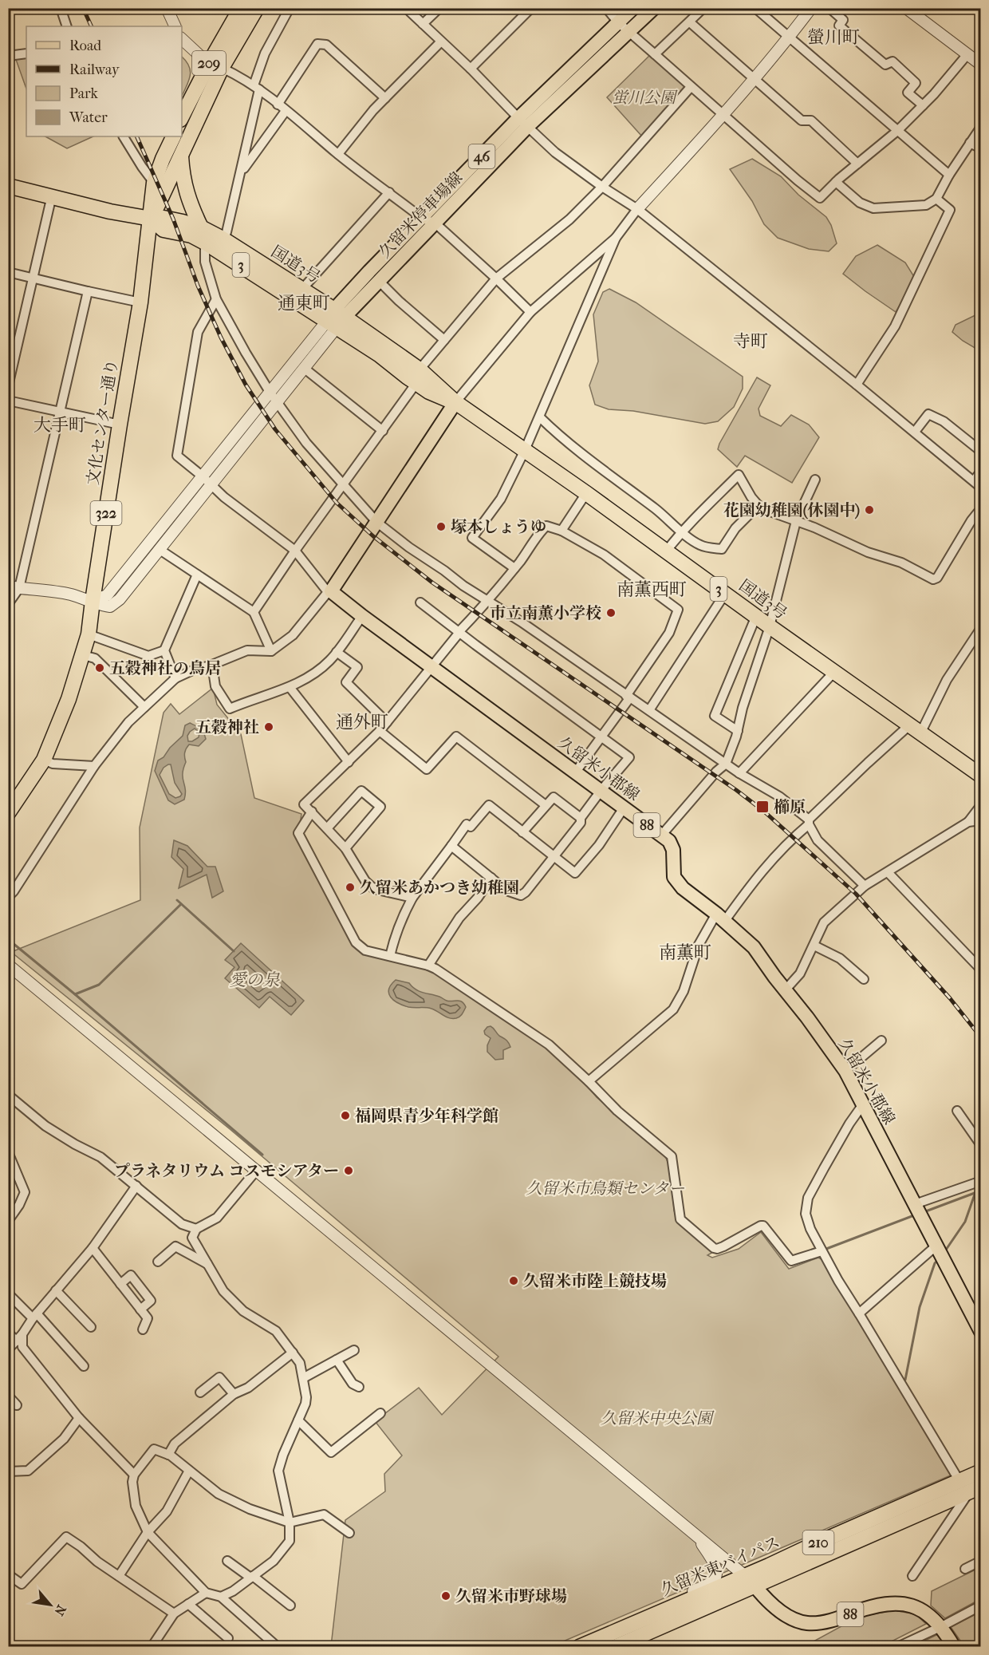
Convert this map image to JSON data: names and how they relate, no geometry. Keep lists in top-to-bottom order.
{
  "streets": {
    "highway": [
      "209",
      "国道3号",
      "3",
      "文化センター通り",
      "322",
      "210",
      "久留米東バイパス"
    ],
    "main road": [
      "46",
      "久留米停車場線",
      "久留米小郡線",
      "88"
    ]
  },
  "crossings": [
    ["209", "国道3号"],
    ["209", "文化センター通り"],
    ["久留米停車場線", "国道3号"],
    ["国道3号", "文化センター通り"],
    ["88", "久留米東バイパス"]
  ],
  "districts": [
    "螢川町",
    "通東町",
    "寺町",
    "大手町",
    "南薫西町",
    "通外町",
    "南薫町"
  ],
  "water": ["愛の泉"],
  "parks": ["蛍川公園", "久留米市鳥類センター", "久留米中央公園"],
  "places": {
    "other": [
      "花園幼稚園(休園中)",
      "塚本しょうゆ",
      "市立南薫小学校",
      "五穀神社の鳥居",
      "五穀神社",
      "久留米あかつき幼稚園",
      "福岡県青少年科学館",
      "プラネタリウム コスモシアター",
      "久留米市陸上競技場",
      "久留米市野球場"
    ],
    "transit": ["櫛原"]
  },
  "legend": [
    "Road",
    "Railway",
    "Park",
    "Water"
  ],
  "north": "bottom right"
}
